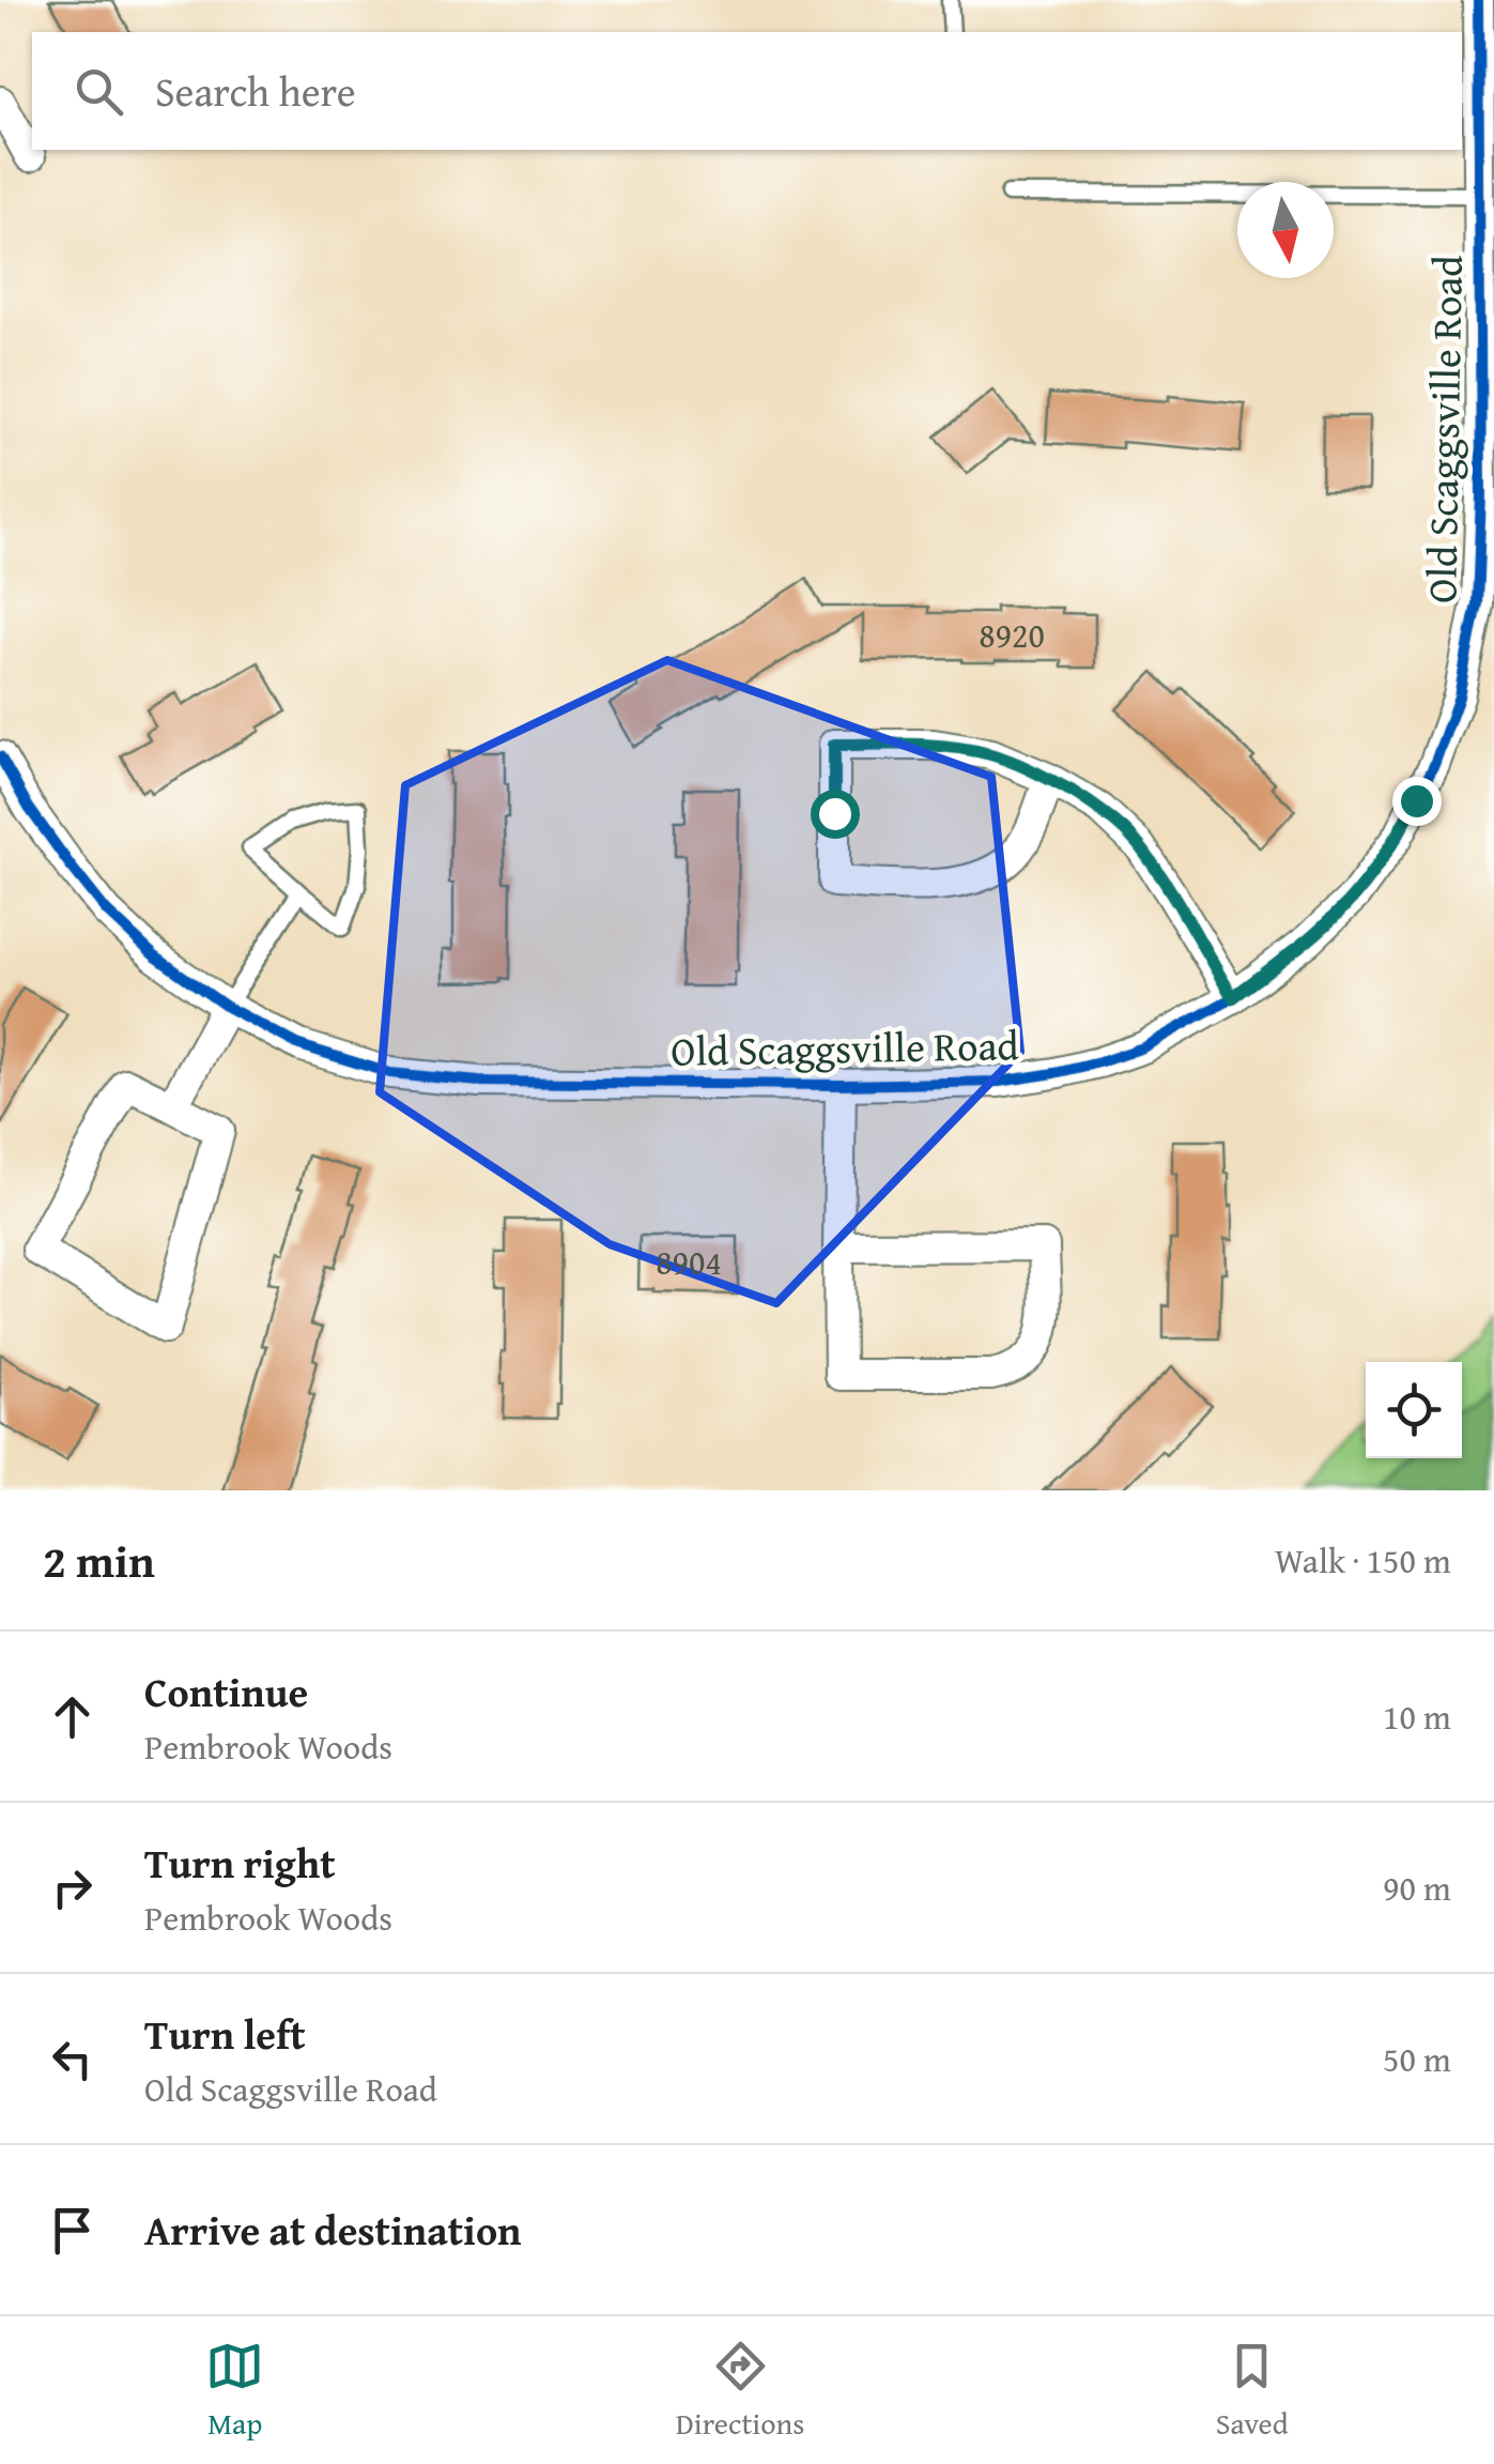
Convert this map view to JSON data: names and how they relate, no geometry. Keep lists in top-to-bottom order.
{
  "streets": {
    "street": ["Old Scaggsville Road"]
  },
  "house_numbers": ["8920", "8904"],
  "north": "bottom",
  "page": {
    "search": "Search here",
    "heading": ["2 min", "Walk · 150 m"],
    "list": [
      ["Continue", "Pembrook Woods", "10 m"],
      ["Turn right", "Pembrook Woods", "90 m"],
      ["Turn left", "Old Scaggsville Road", "50 m"],
      "Arrive at destination"
    ],
    "nav": ["Map", "Directions", "Saved"]
  }
}
